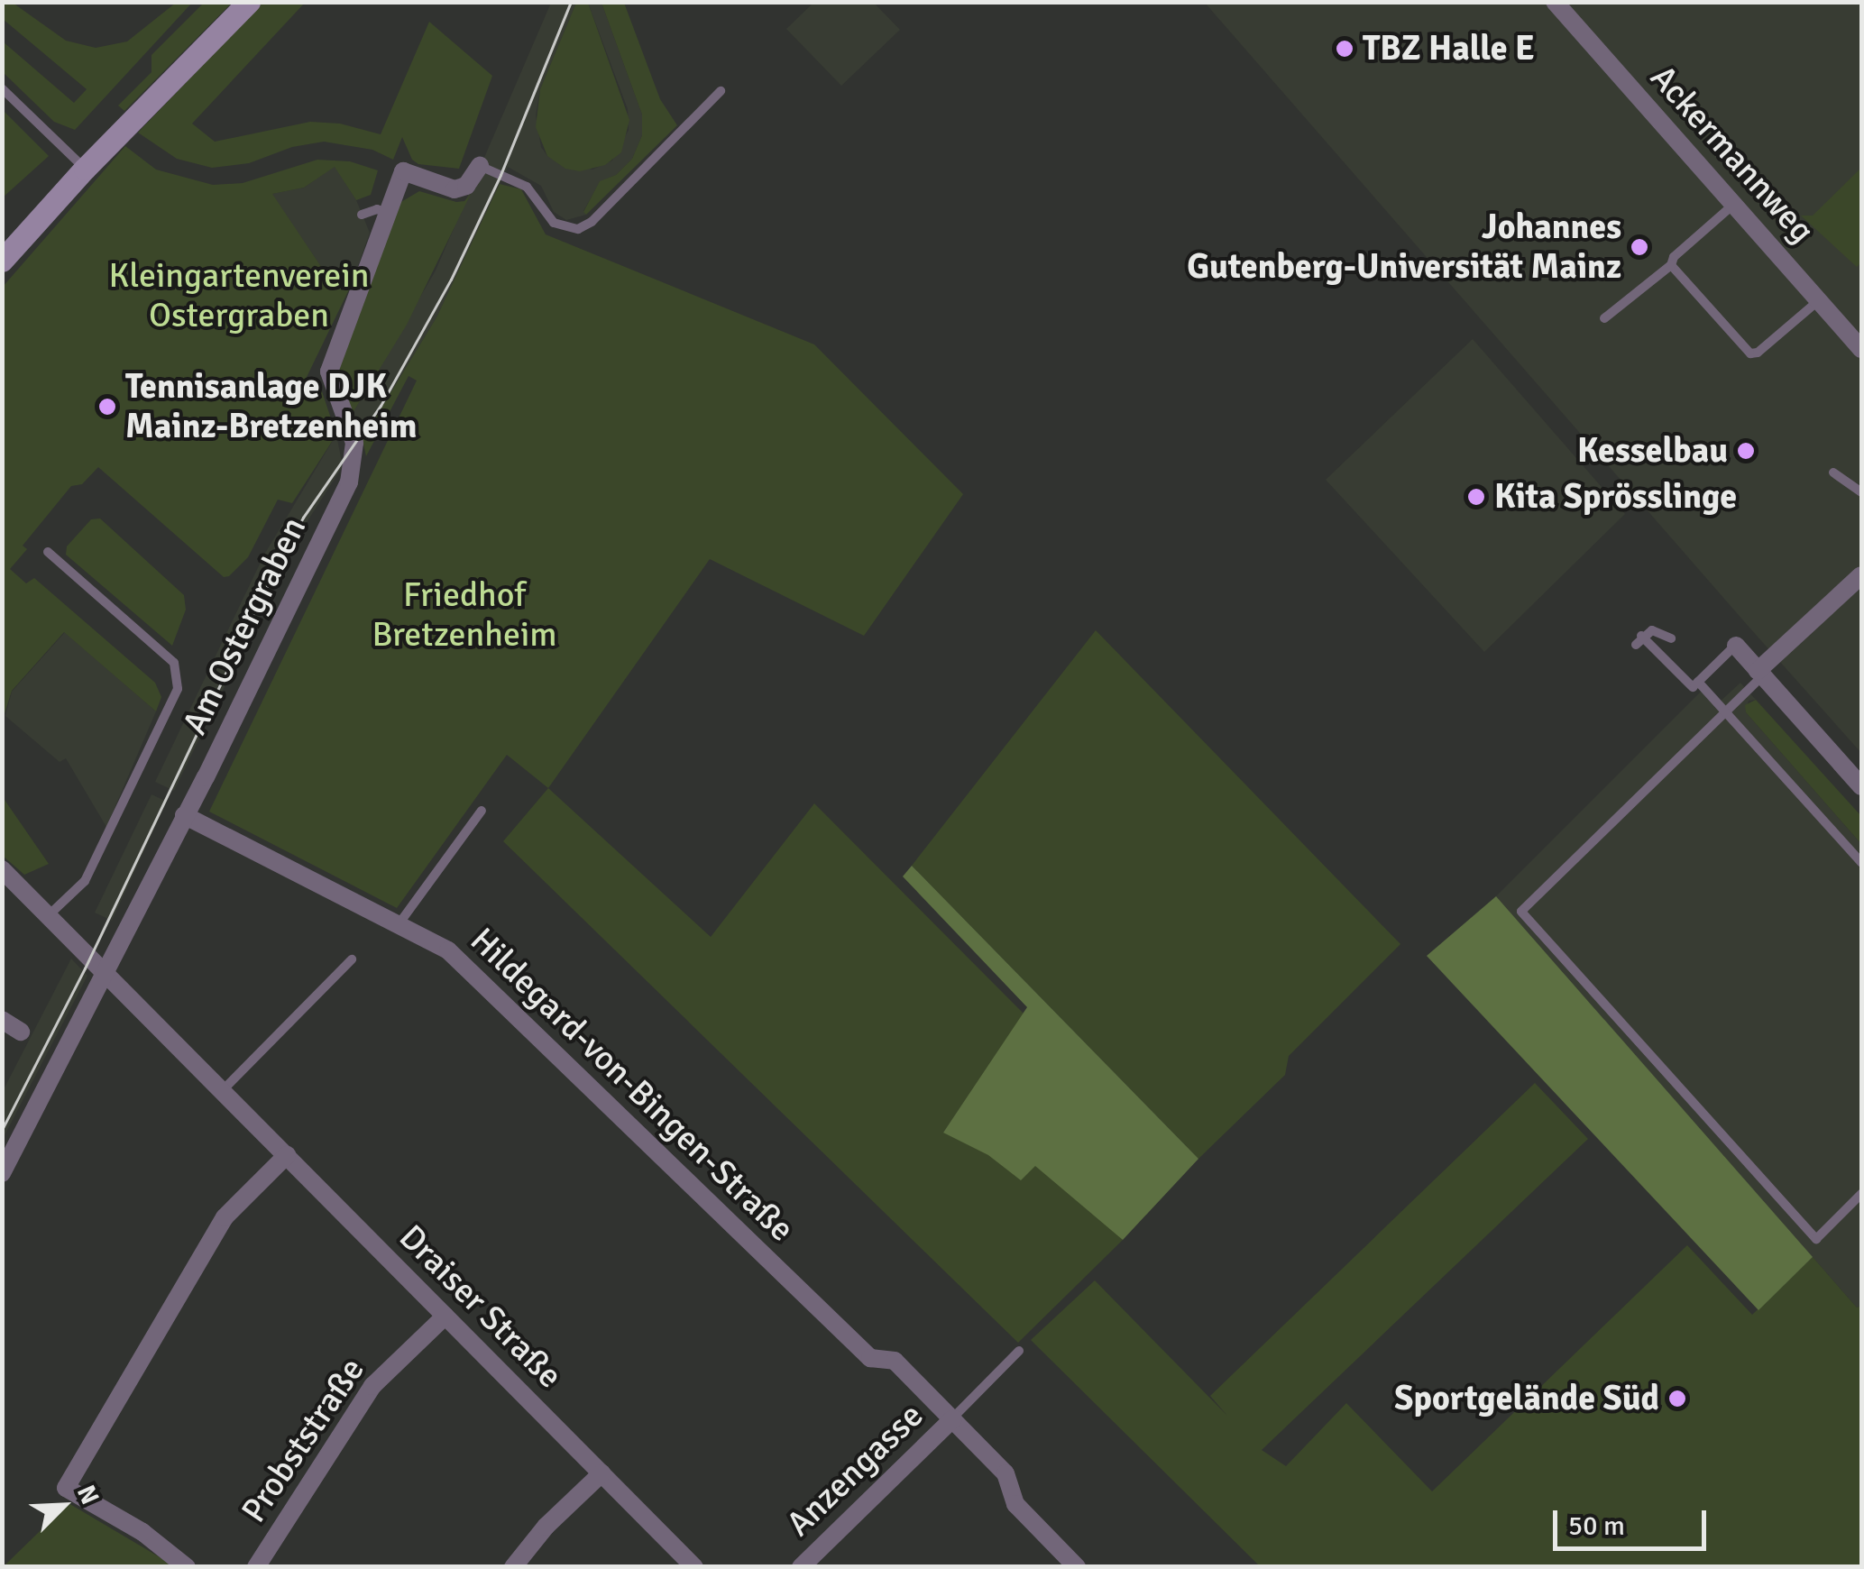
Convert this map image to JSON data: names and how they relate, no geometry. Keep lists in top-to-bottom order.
{
  "streets": {
    "street": [
      "Ackermannweg",
      "Am Ostergraben",
      "Hildegard-von-Bingen-Straße",
      "Draiser Straße",
      "Probststraße",
      "Anzengasse"
    ]
  },
  "crossings": [
    ["Am Ostergraben", "Hildegard-von-Bingen-Straße"],
    ["Am Ostergraben", "Draiser Straße"],
    ["Hildegard-von-Bingen-Straße", "Anzengasse"],
    ["Draiser Straße", "Probststraße"]
  ],
  "parks": ["Kleingartenverein Ostergraben", "Friedhof Bretzenheim"],
  "places": [
    "TBZ Halle E",
    "Johannes Gutenberg-Universität Mainz",
    "Tennisanlage DJK Mainz-Bretzenheim",
    "Kesselbau",
    "Kita Sprösslinge",
    "Sportgelände Süd"
  ],
  "scale_bar": "50 m",
  "north": "top right"
}
